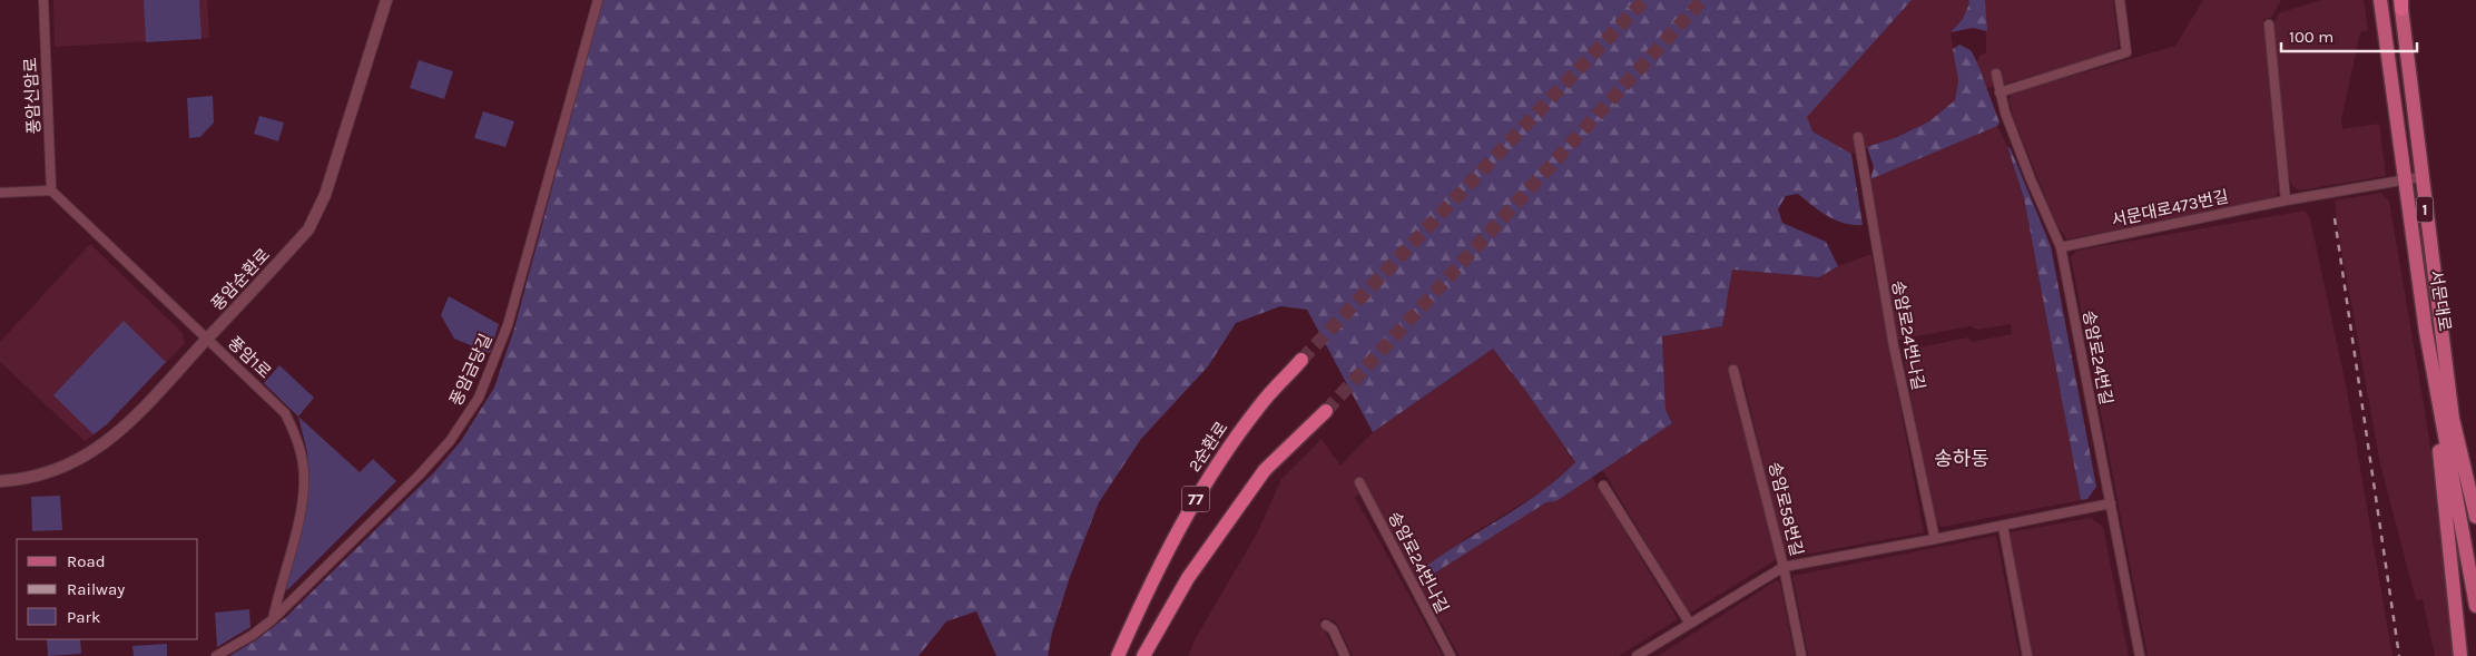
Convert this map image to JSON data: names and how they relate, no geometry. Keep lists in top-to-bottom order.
{
  "streets": {
    "highway": ["2순환로", "77"],
    "main road": ["1", "서문대로"],
    "street": [
      "풍암신암로",
      "서문대로473번길",
      "풍암순환로",
      "송암로24번나길",
      "풍암1로",
      "송암로24번길",
      "풍암금당길",
      "송암로58번길"
    ]
  },
  "crossings": [
    ["풍암신암로", "풍암1로"],
    ["서문대로473번길", "서문대로"],
    ["서문대로473번길", "송암로24번길"],
    ["풍암순환로", "풍암1로"],
    ["풍암1로", "풍암금당길"]
  ],
  "districts": ["송하동"],
  "legend": ["Road", "Railway", "Park"],
  "scale_bar": "100 m"
}
